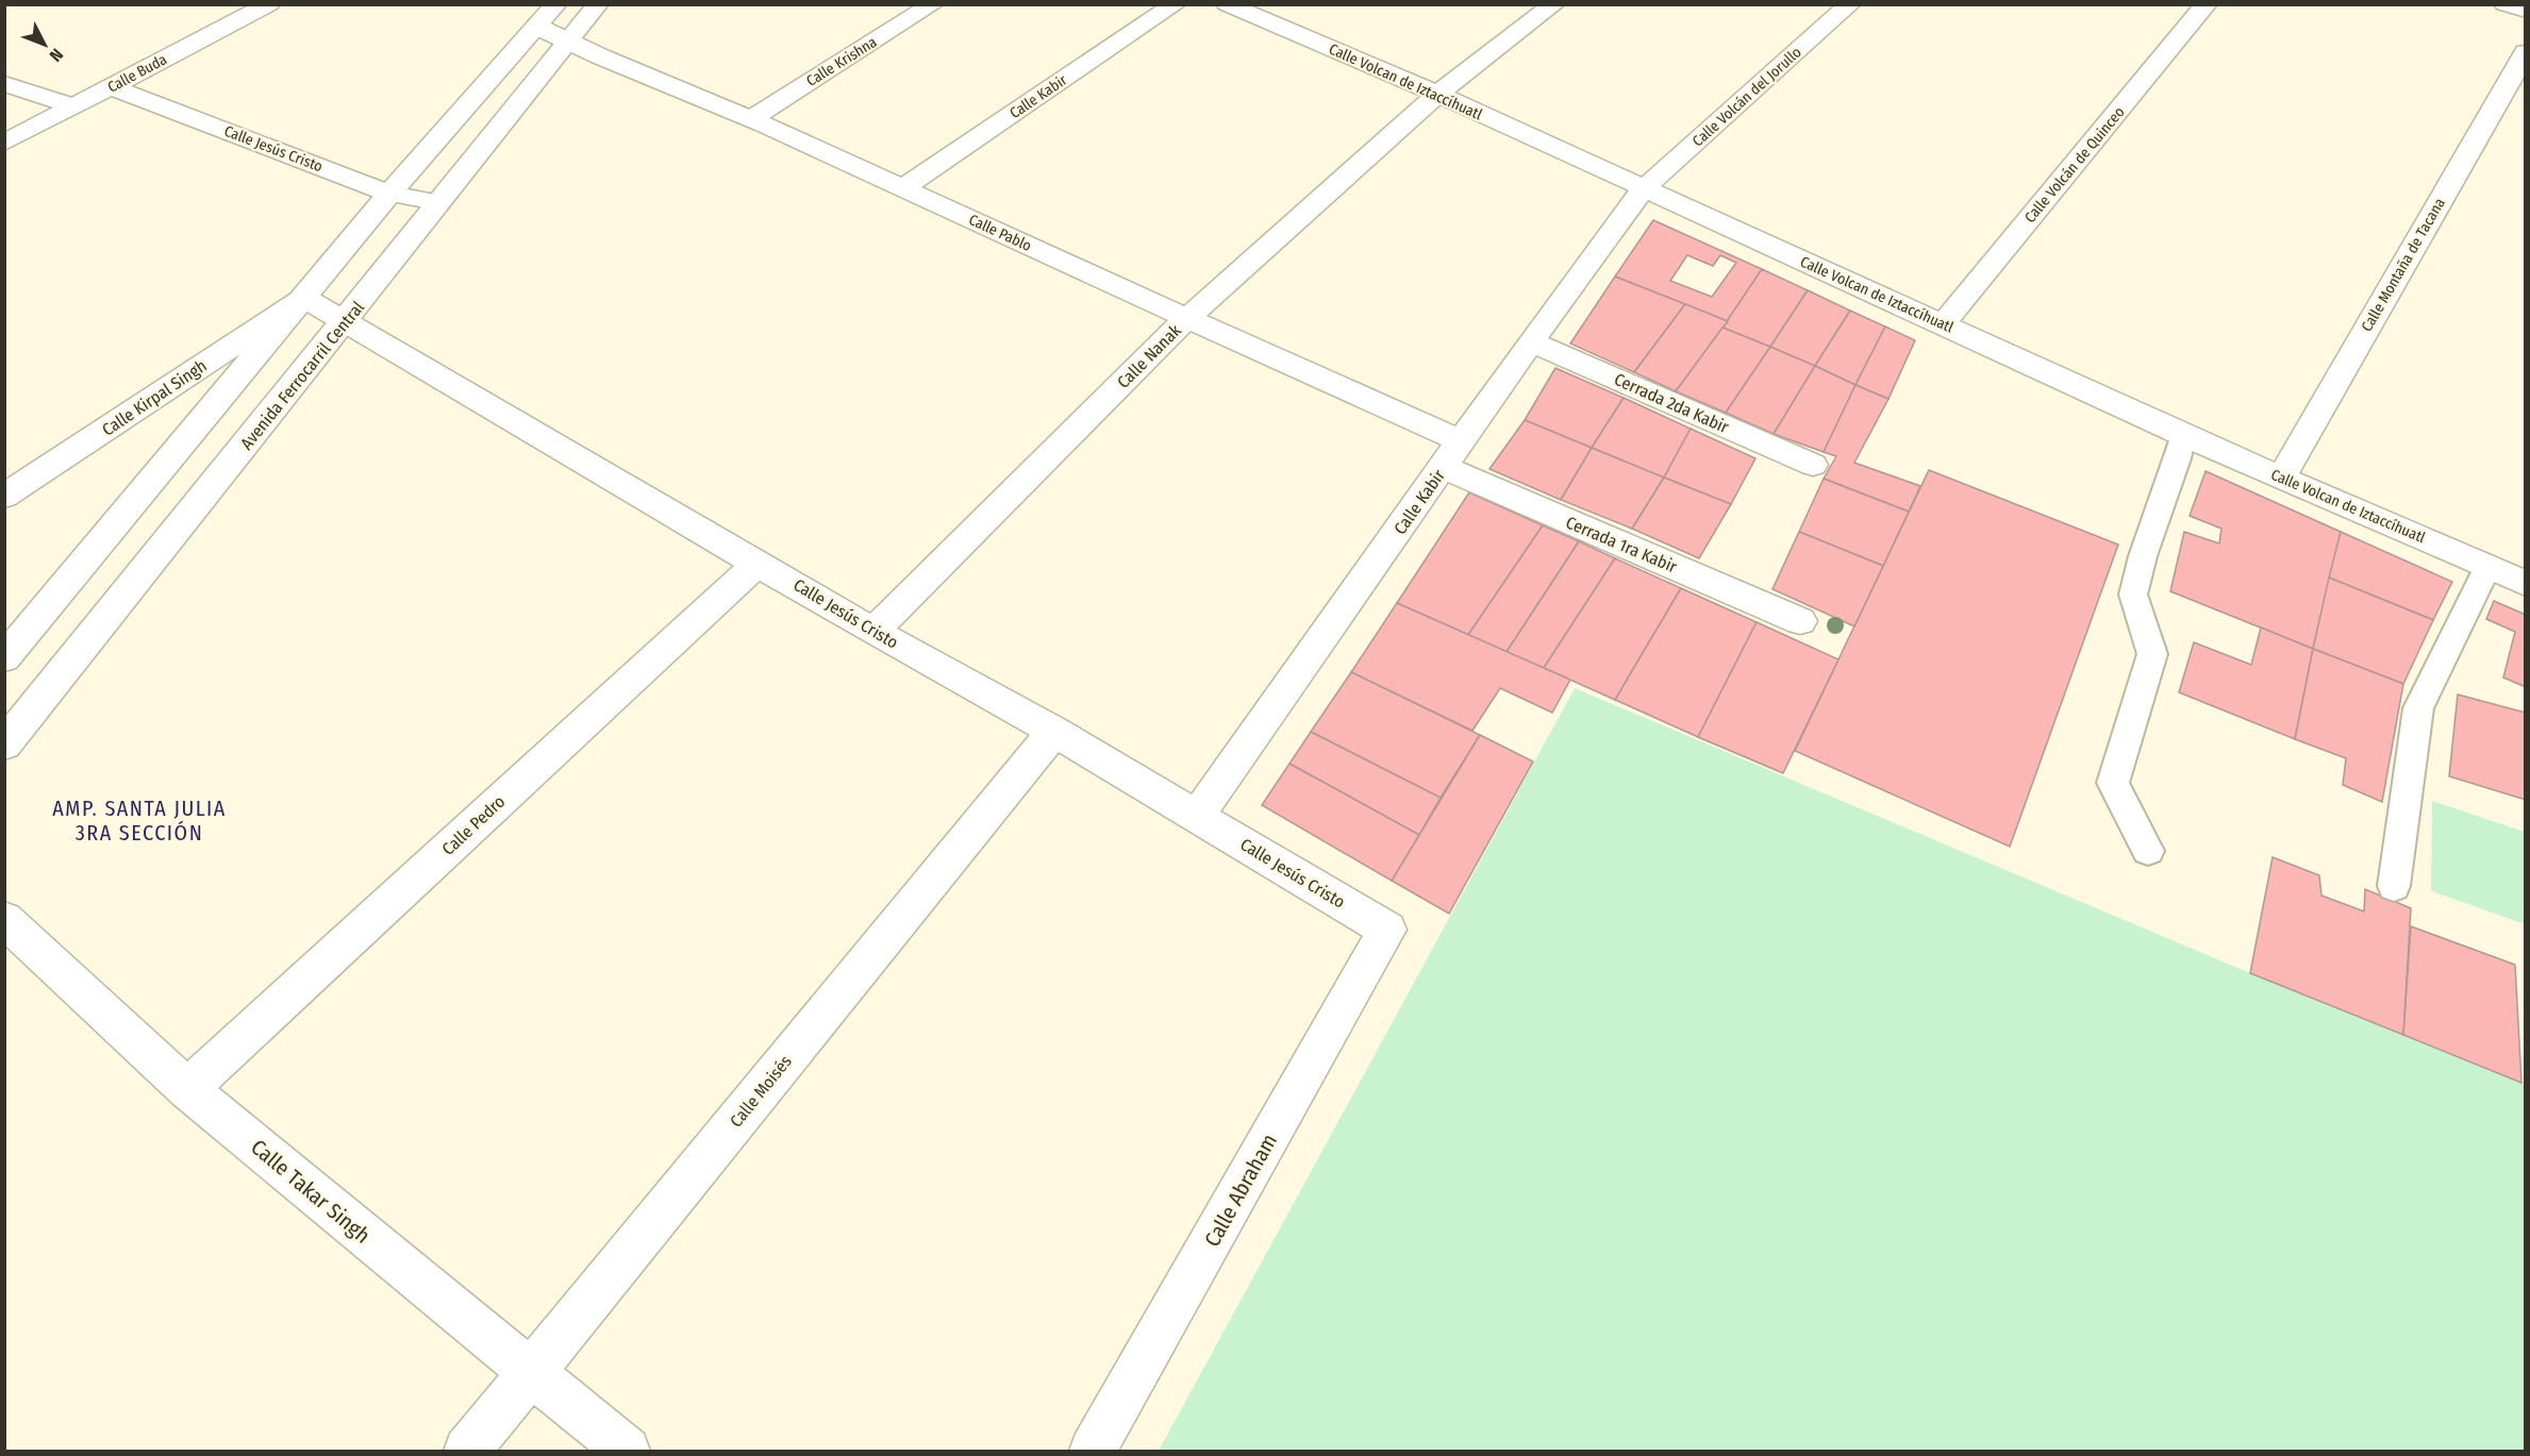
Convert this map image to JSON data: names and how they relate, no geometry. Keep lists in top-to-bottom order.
{
  "streets": {
    "street": [
      "Calle Krishna",
      "Calle Buda",
      "Calle Volcan de Iztaccíhuatl",
      "Calle Kabir",
      "Calle Volcán del Jorullo",
      "Calle Jesús Cristo",
      "Calle Volcán de Quinceo",
      "Calle Pablo",
      "Calle Montaña de Tacana",
      "Calle Nanak",
      "Avenida Ferrocarril Central",
      "Calle Kirpal Singh",
      "Cerrada 2da Kabir",
      "Cerrada 1ra Kabir",
      "Calle Pedro",
      "Calle Moisés",
      "Calle Abraham",
      "Calle Takar Singh"
    ]
  },
  "crossings": [
    ["Calle Krishna", "Calle Pablo"],
    ["Calle Buda", "Calle Jesús Cristo"],
    ["Calle Volcan de Iztaccíhuatl", "Calle Kabir"],
    ["Calle Volcan de Iztaccíhuatl", "Calle Volcán del Jorullo"],
    ["Calle Volcan de Iztaccíhuatl", "Calle Volcán de Quinceo"],
    ["Calle Volcan de Iztaccíhuatl", "Calle Montaña de Tacana"],
    ["Calle Volcan de Iztaccíhuatl", "Calle Nanak"],
    ["Calle Kabir", "Calle Volcán del Jorullo"],
    ["Calle Kabir", "Calle Jesús Cristo"],
    ["Calle Kabir", "Calle Pablo"],
    ["Calle Kabir", "Cerrada 2da Kabir"],
    ["Calle Kabir", "Cerrada 1ra Kabir"],
    ["Calle Jesús Cristo", "Calle Nanak"],
    ["Calle Jesús Cristo", "Avenida Ferrocarril Central"],
    ["Calle Jesús Cristo", "Calle Kirpal Singh"],
    ["Calle Jesús Cristo", "Calle Pedro"],
    ["Calle Jesús Cristo", "Calle Moisés"],
    ["Calle Jesús Cristo", "Calle Abraham"],
    ["Calle Pablo", "Calle Nanak"],
    ["Calle Pablo", "Avenida Ferrocarril Central"],
    ["Calle Pedro", "Calle Takar Singh"],
    ["Calle Moisés", "Calle Takar Singh"]
  ],
  "districts": ["AMP. SANTA JULIA 3RA SECCIÓN"],
  "north": "bottom right"
}
